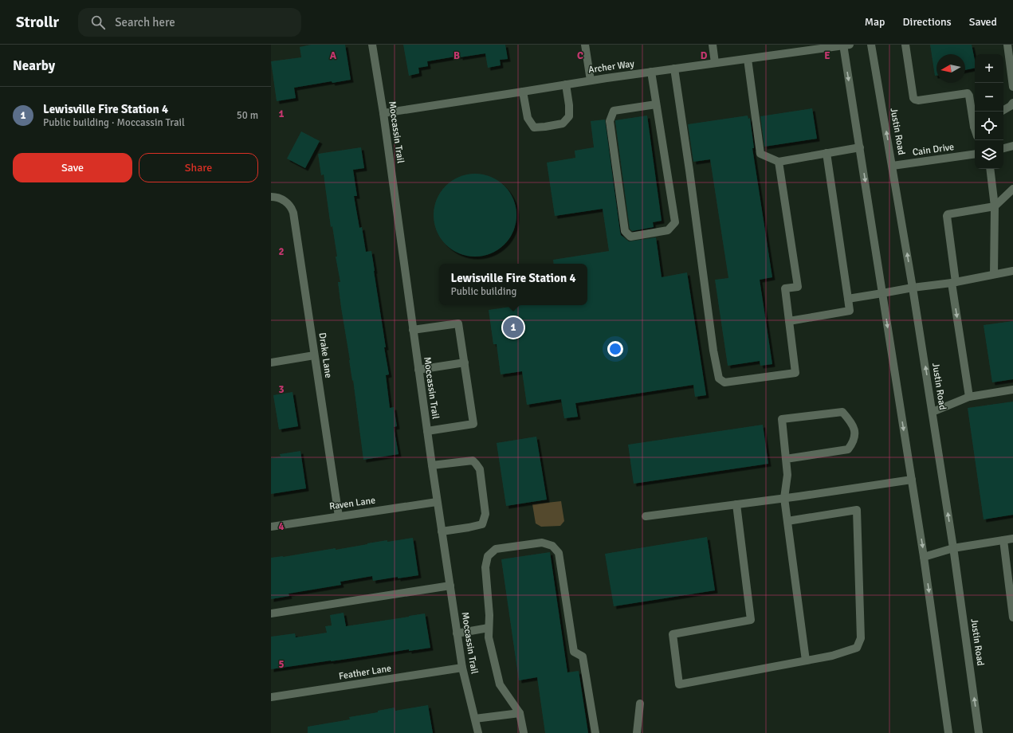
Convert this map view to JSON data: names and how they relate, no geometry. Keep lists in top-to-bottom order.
{
  "streets": {
    "street": [
      "Archer Way",
      "Justin Road",
      "Moccassin Trail",
      "Cain Drive",
      "Drake Lane",
      "Raven Lane",
      "Feather Lane"
    ]
  },
  "crossings": [
    ["Archer Way", "Moccassin Trail"],
    ["Justin Road", "Cain Drive"],
    ["Moccassin Trail", "Raven Lane"],
    ["Moccassin Trail", "Feather Lane"],
    ["Drake Lane", "Raven Lane"]
  ],
  "north": "left",
  "page": {
    "header": "Strollr",
    "search": "Search here",
    "nav": ["Map", "Directions", "Saved"],
    "heading": "Nearby",
    "map_buttons": ["+", "−"],
    "list": [
      {
        "mark": "1",
        "name": "Lewisville Fire Station 4",
        "note": "Public building · Moccassin Trail",
        "value": "50 m"
      }
    ],
    "buttons": ["Save", "Share"],
    "popup": ["Lewisville Fire Station 4", "Public building"],
    "pins": "1"
  },
  "grid": {
    "columns": [
      "A",
      "B",
      "C",
      "D",
      "E"
    ],
    "rows": [
      "1",
      "2",
      "3",
      "4",
      "5"
    ]
  }
}
